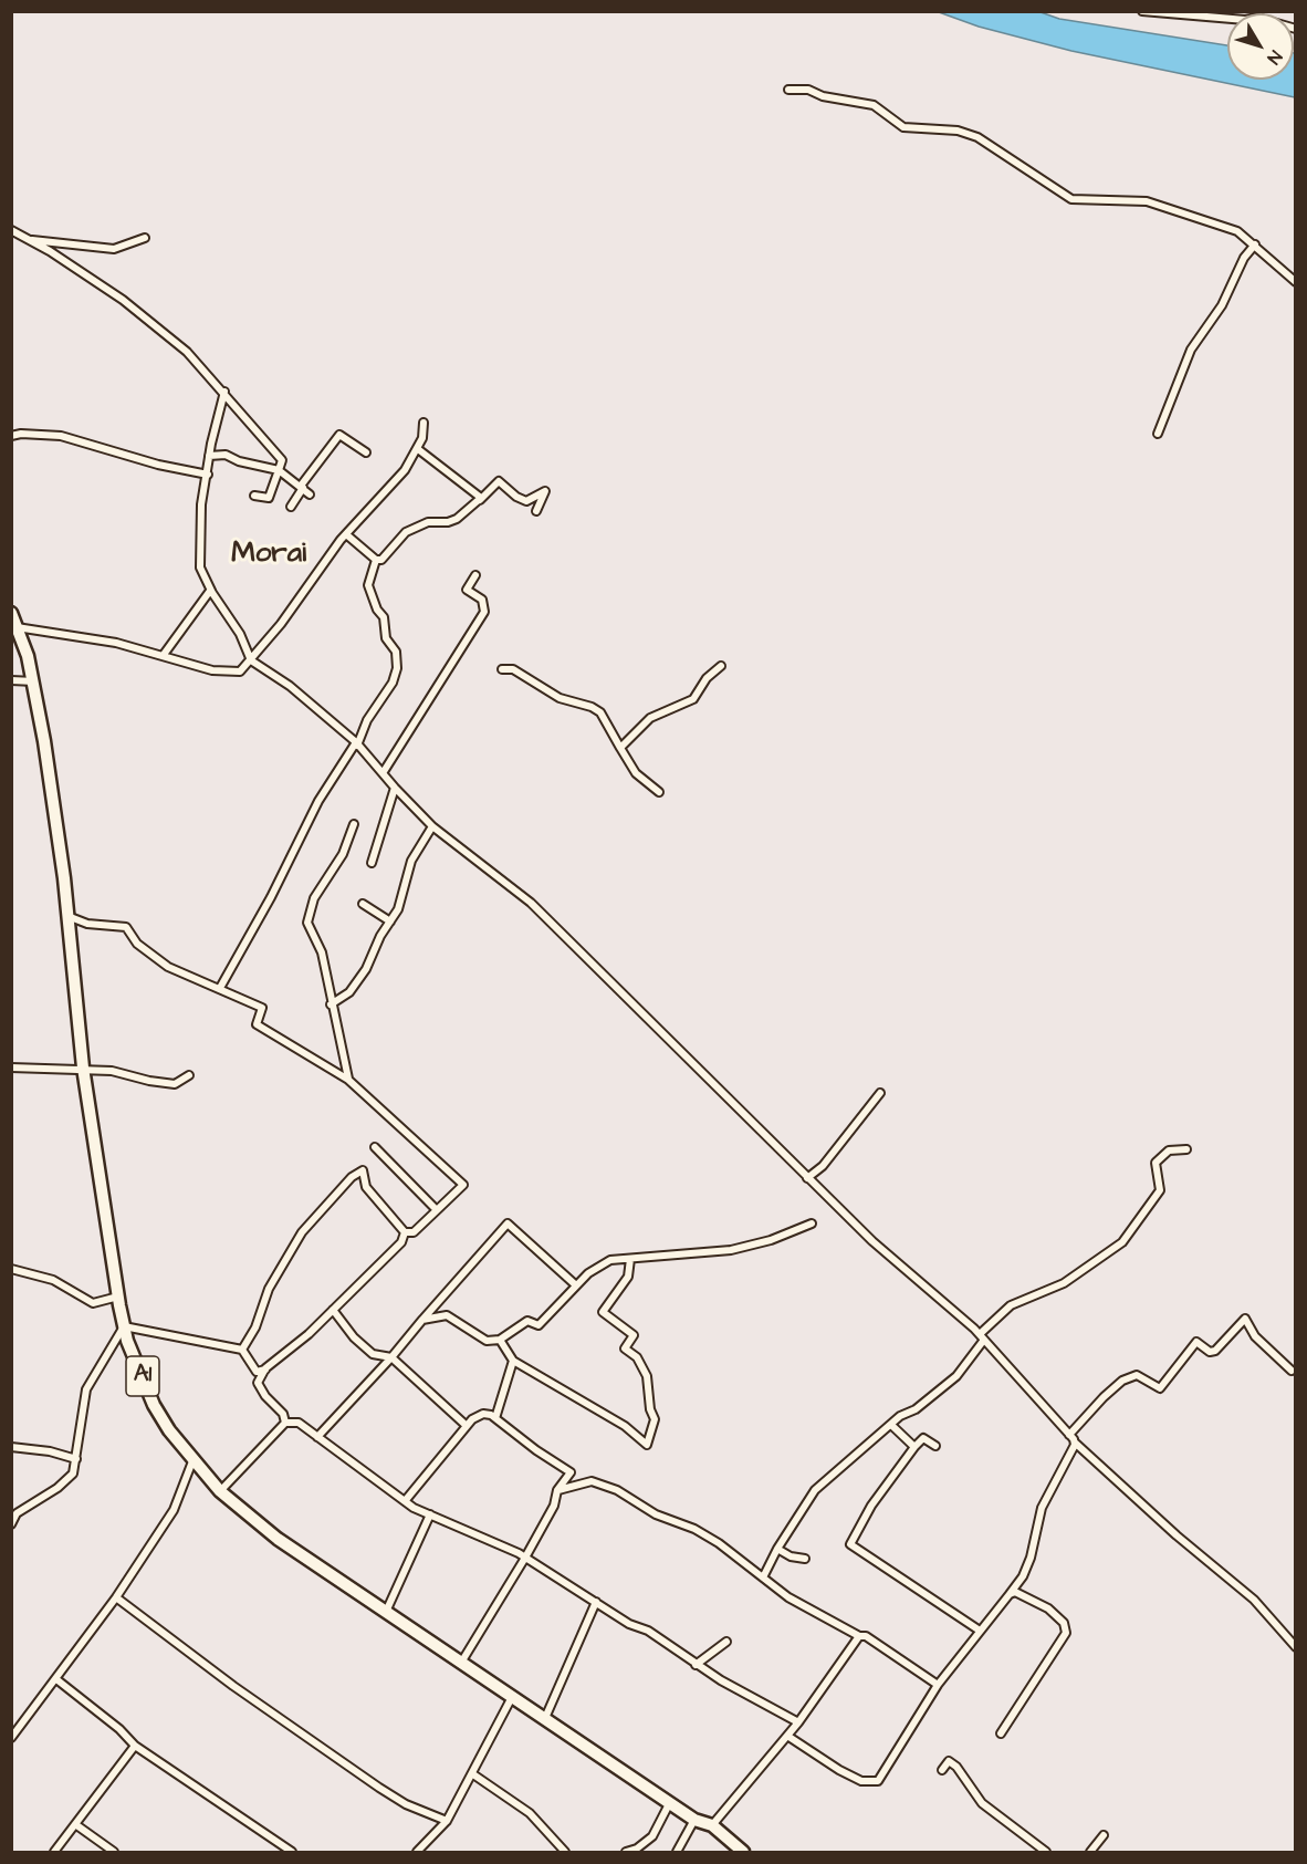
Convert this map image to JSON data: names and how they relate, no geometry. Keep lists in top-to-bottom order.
{
  "streets": {
    "highway": ["A1"]
  },
  "districts": ["Morai"],
  "north": "bottom right"
}
